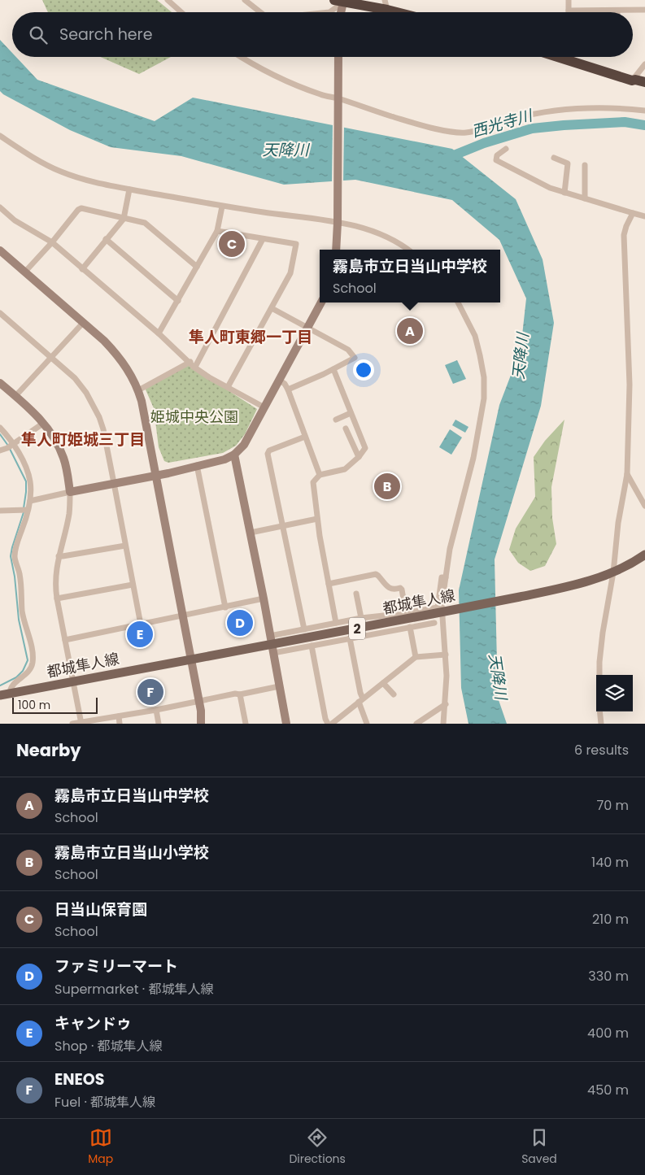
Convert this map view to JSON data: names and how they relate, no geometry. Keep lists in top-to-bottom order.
{
  "streets": {
    "main road": ["都城隼人線", "2"]
  },
  "districts": ["隼人町東郷一丁目", "隼人町姫城三丁目"],
  "water": ["西光寺川", "天降川"],
  "parks": ["姫城中央公園"],
  "scale_bar": "100 m",
  "page": {
    "search": "Search here",
    "pins": [
      "C",
      "A",
      "B",
      "D",
      "E",
      "F"
    ],
    "popup": ["霧島市立日当山中学校", "School"],
    "scale": "100 m",
    "heading": ["Nearby", "6 results"],
    "list": [
      {
        "mark": "A",
        "name": "霧島市立日当山中学校",
        "note": "School",
        "value": "70 m"
      },
      {
        "mark": "B",
        "name": "霧島市立日当山小学校",
        "note": "School",
        "value": "140 m"
      },
      {
        "mark": "C",
        "name": "日当山保育園",
        "note": "School",
        "value": "210 m"
      },
      {
        "mark": "D",
        "name": "ファミリーマート",
        "note": "Supermarket · 都城隼人線",
        "value": "330 m"
      },
      {
        "mark": "E",
        "name": "キャンドゥ",
        "note": "Shop · 都城隼人線",
        "value": "400 m"
      },
      {
        "mark": "F",
        "name": "ENEOS",
        "note": "Fuel · 都城隼人線",
        "value": "450 m"
      }
    ],
    "nav": ["Map", "Directions", "Saved"]
  }
}
